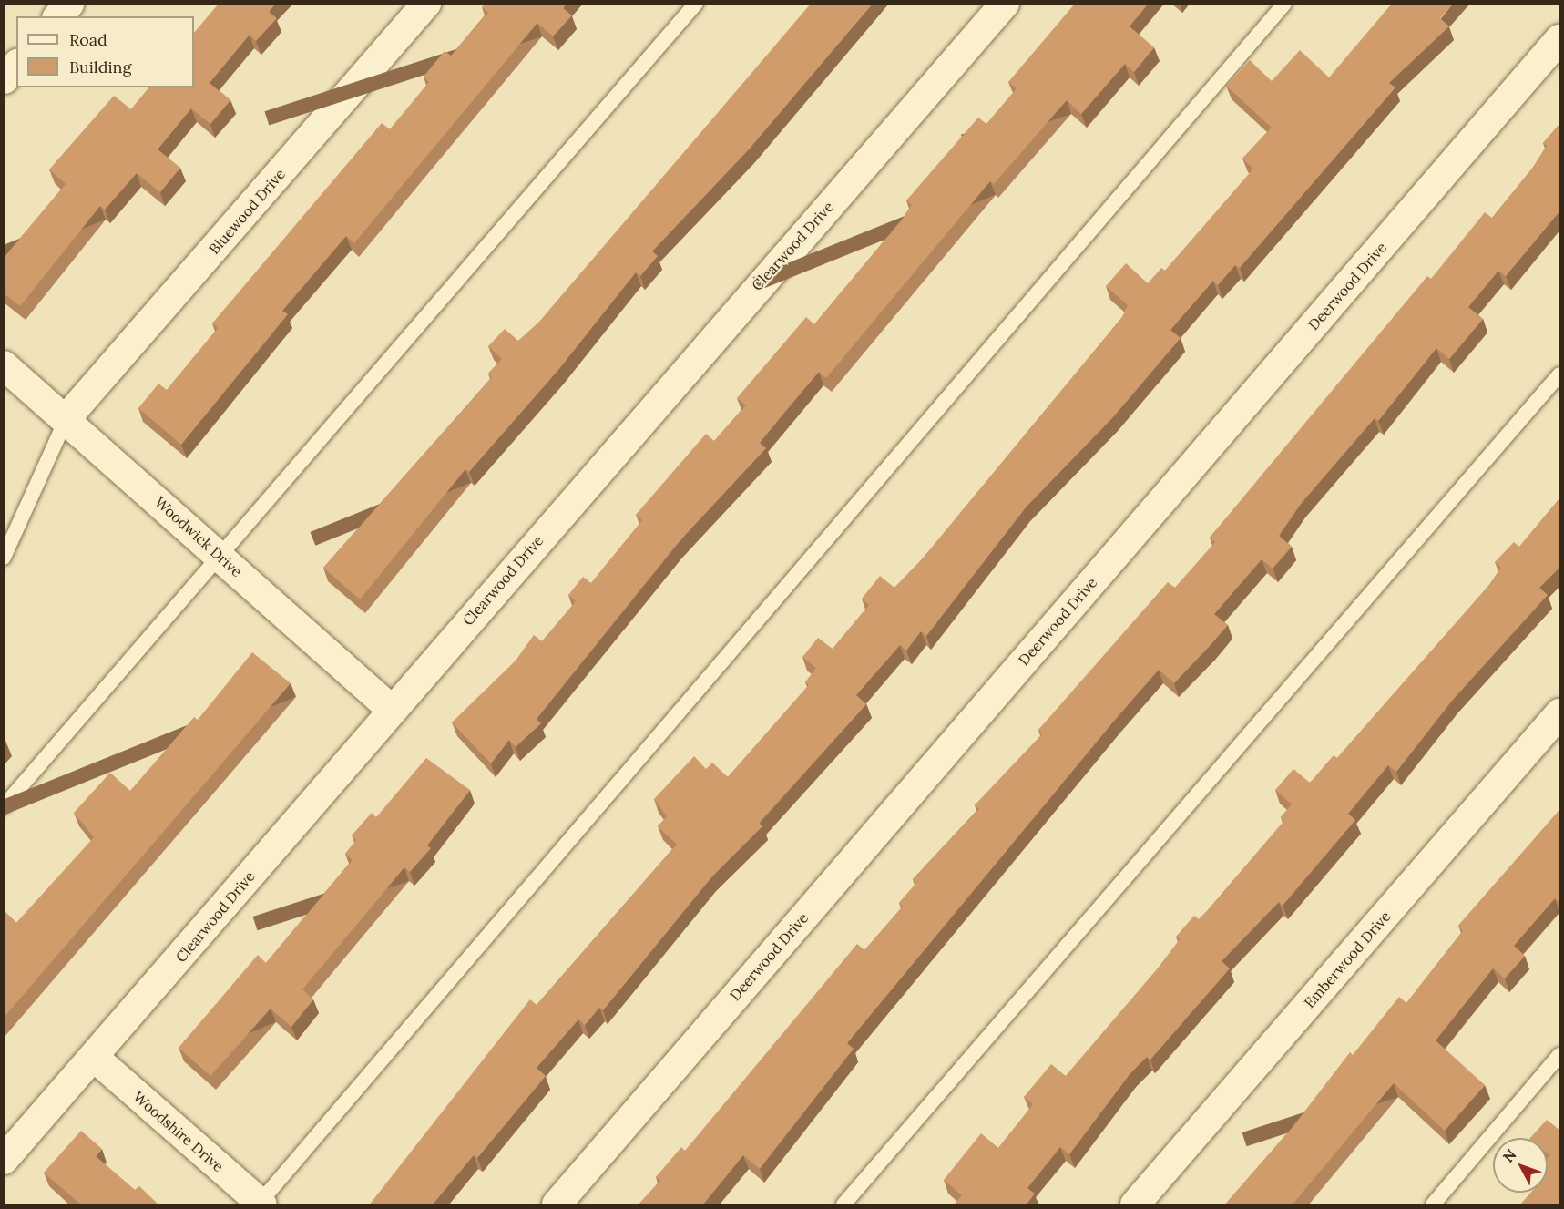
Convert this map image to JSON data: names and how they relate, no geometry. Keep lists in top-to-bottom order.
{
  "streets": {
    "street": [
      "Bluewood Drive",
      "Clearwood Drive",
      "Deerwood Drive",
      "Woodwick Drive",
      "Emberwood Drive",
      "Woodshire Drive"
    ]
  },
  "crossings": [
    ["Bluewood Drive", "Woodwick Drive"],
    ["Clearwood Drive", "Woodwick Drive"],
    ["Clearwood Drive", "Woodshire Drive"]
  ],
  "legend": ["Road", "Building"],
  "north": "top left"
}
